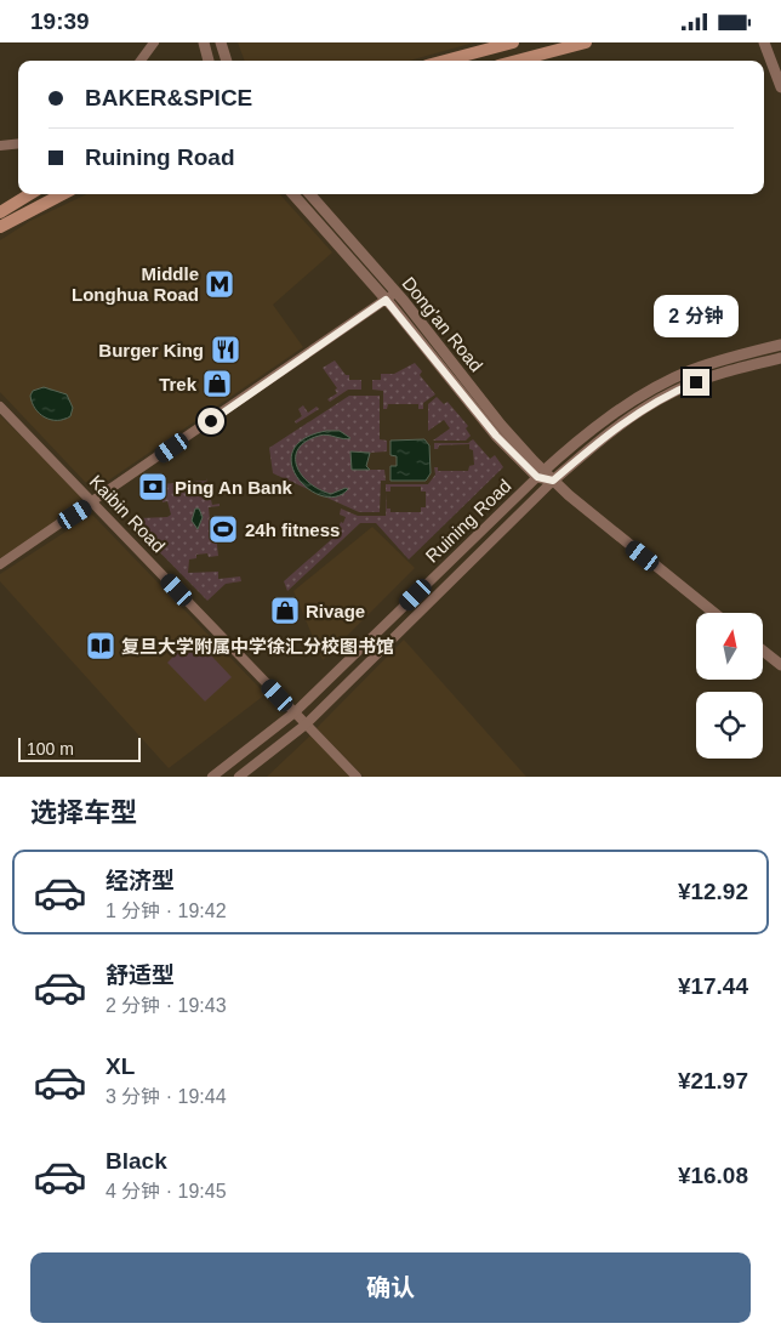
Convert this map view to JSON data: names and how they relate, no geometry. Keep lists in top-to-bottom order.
{
  "streets": {
    "street": ["Dong'an Road", "Kaibin Road", "Ruining Road"]
  },
  "crossings": [
    ["Dong'an Road", "Ruining Road"],
    ["Kaibin Road", "Ruining Road"]
  ],
  "places": {
    "metro station": ["Middle Longhua Road"],
    "restaurant": ["Burger King"],
    "shop": ["Trek", "Rivage"],
    "bank": ["Ping An Bank"],
    "sports": ["24h fitness"],
    "library": ["复旦大学附属中学徐汇分校图书馆"]
  },
  "scale_bar": "100 m",
  "north": "top",
  "page": {
    "status": "19:39",
    "banner": ["BAKER&SPICE", "Ruining Road"],
    "bubble": "2 分钟",
    "scale": "100 m",
    "heading": "选择车型",
    "list": [
      {
        "name": "经济型",
        "note": "1 分钟 · 19:42",
        "value": "¥12.92"
      },
      {
        "name": "舒适型",
        "note": "2 分钟 · 19:43",
        "value": "¥17.44"
      },
      {
        "name": "XL",
        "note": "3 分钟 · 19:44",
        "value": "¥21.97"
      },
      {
        "name": "Black",
        "note": "4 分钟 · 19:45",
        "value": "¥16.08"
      }
    ],
    "buttons": "确认"
  }
}
